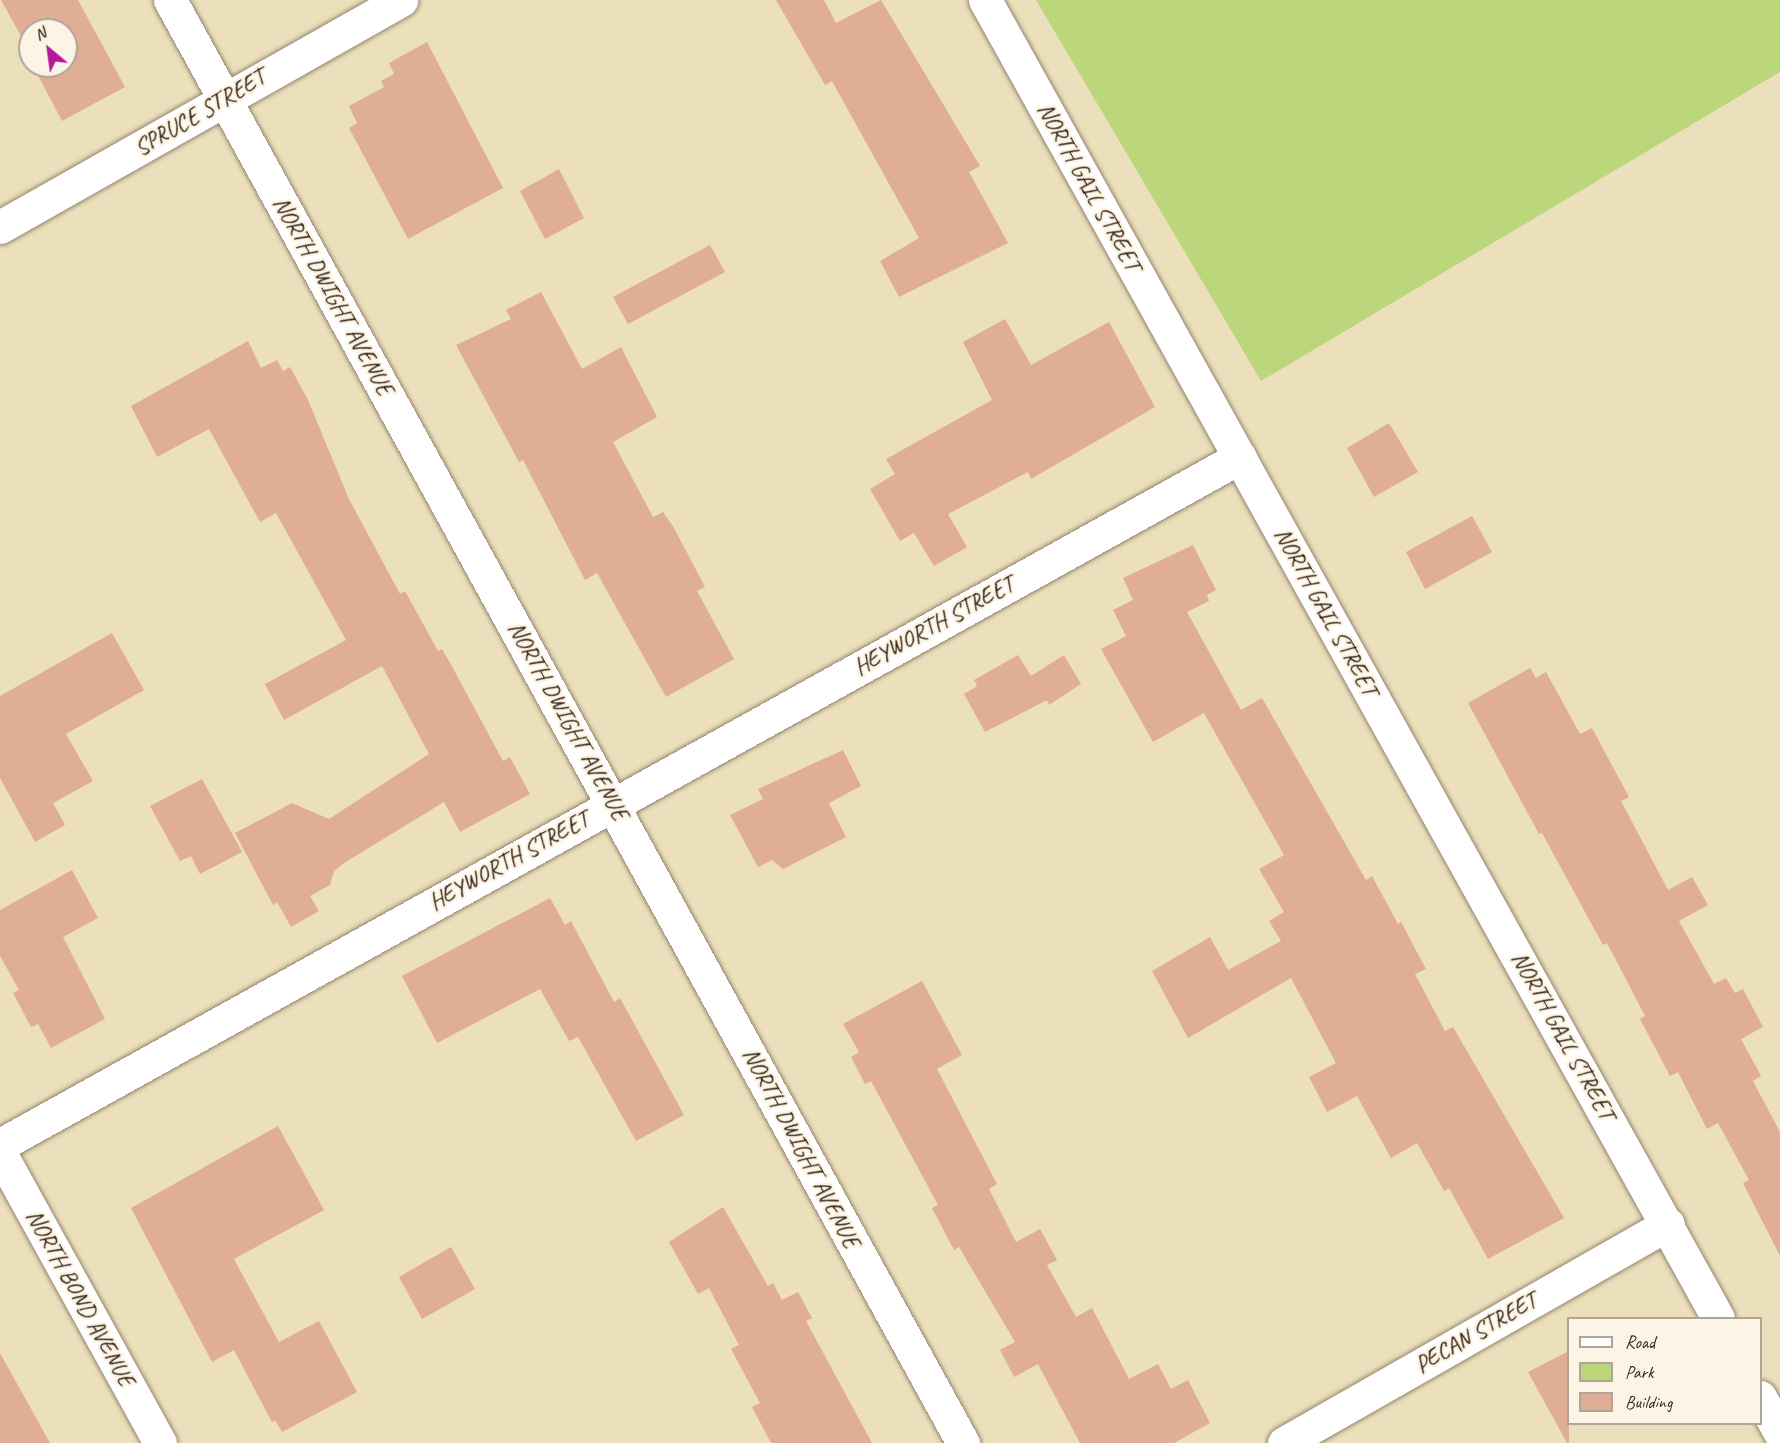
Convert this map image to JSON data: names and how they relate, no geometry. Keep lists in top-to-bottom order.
{
  "streets": {
    "street": [
      "SPRUCE STREET",
      "NORTH GAIL STREET",
      "NORTH DWIGHT AVENUE",
      "HEYWORTH STREET",
      "NORTH BOND AVENUE",
      "PECAN STREET"
    ]
  },
  "crossings": [
    ["SPRUCE STREET", "NORTH DWIGHT AVENUE"],
    ["NORTH GAIL STREET", "HEYWORTH STREET"],
    ["NORTH GAIL STREET", "PECAN STREET"],
    ["NORTH DWIGHT AVENUE", "HEYWORTH STREET"]
  ],
  "legend": ["Road", "Park", "Building"],
  "north": "top left"
}
